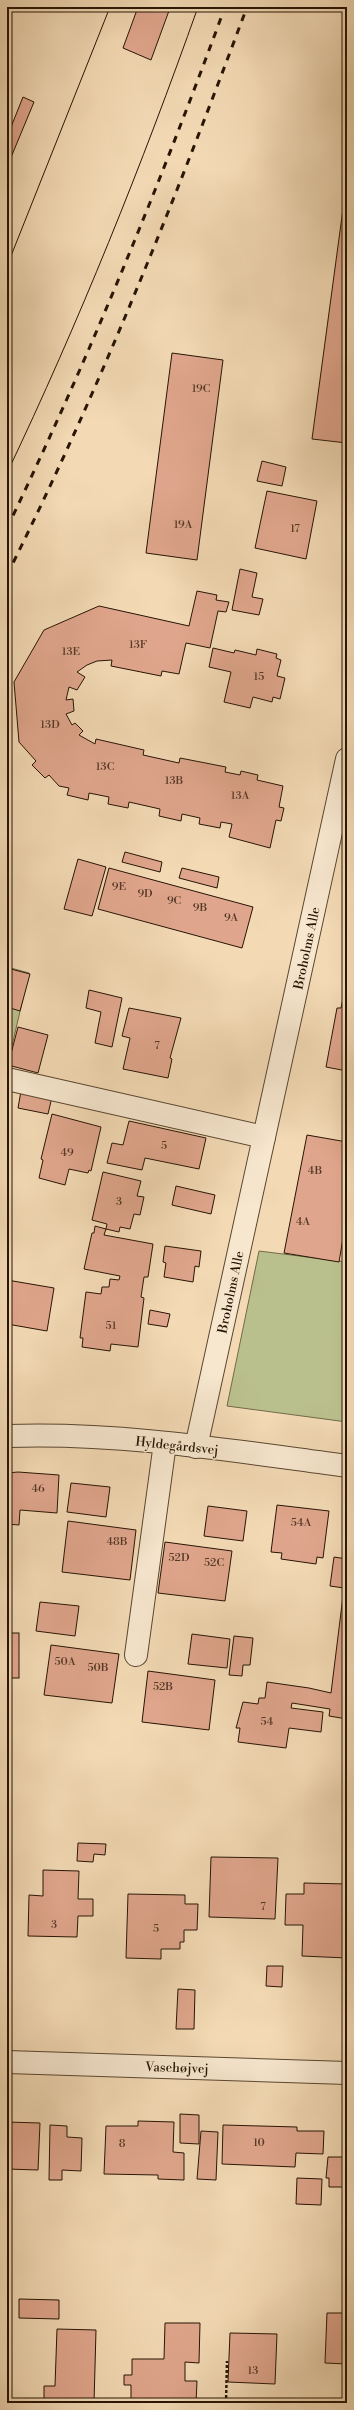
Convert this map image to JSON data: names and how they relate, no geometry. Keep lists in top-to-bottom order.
{
  "streets": {
    "street": ["Broholms Alle", "Hyldegårdsvej", "Vasehøjvej"]
  },
  "crossings": [
    ["Broholms Alle", "Hyldegårdsvej"]
  ],
  "house_numbers": [
    "19C",
    "19A",
    "17",
    "13F",
    "13E",
    "15",
    "13D",
    "13C",
    "13B",
    "13A",
    "9E",
    "9D",
    "9C",
    "9B",
    "9A",
    "7",
    "5",
    "49",
    "4B",
    "3",
    "4A",
    "51",
    "46",
    "54A",
    "48B",
    "52D",
    "52C",
    "50A",
    "50B",
    "52B",
    "54",
    "7",
    "3",
    "5",
    "10",
    "8",
    "13"
  ]
}
